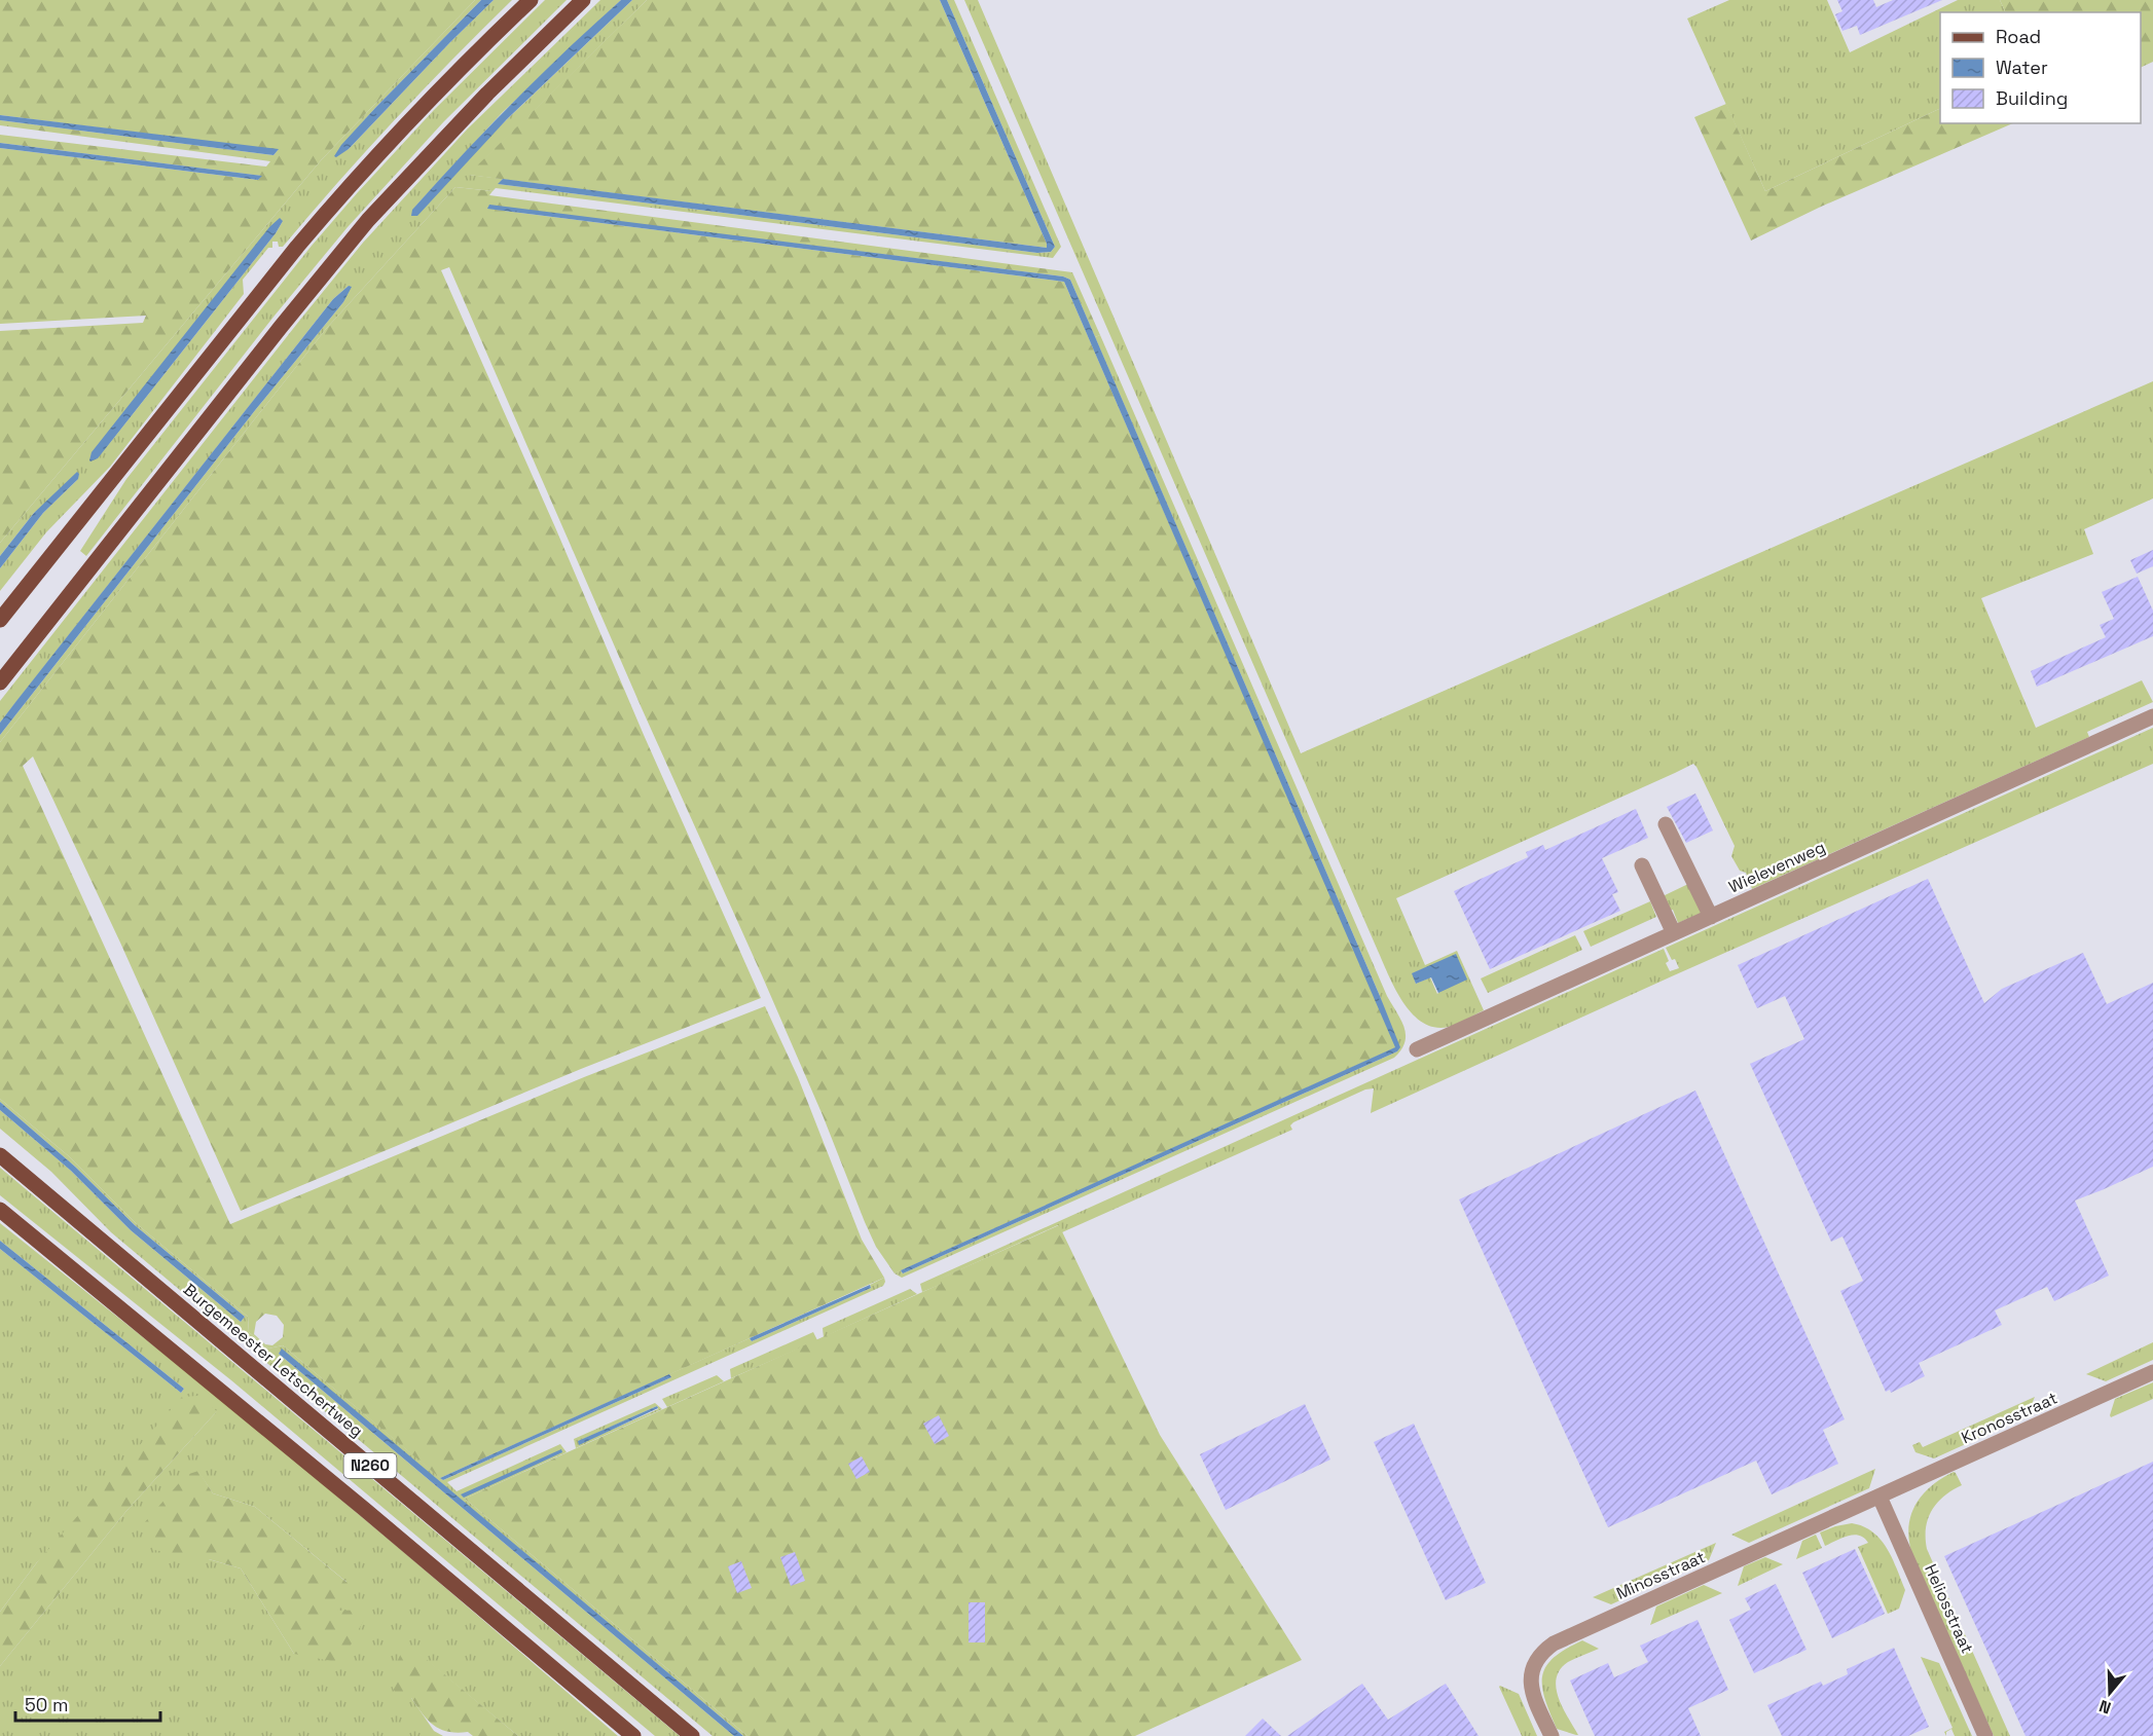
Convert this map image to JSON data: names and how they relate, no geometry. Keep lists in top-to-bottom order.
{
  "streets": {
    "main road": ["Burgemeester Letschertweg", "N260"],
    "street": [
      "Wielevenweg",
      "Kronosstraat",
      "Minosstraat",
      "Heliosstraat"
    ]
  },
  "crossings": [
    ["Kronosstraat", "Minosstraat"],
    ["Kronosstraat", "Heliosstraat"],
    ["Minosstraat", "Heliosstraat"]
  ],
  "legend": ["Road", "Water", "Building"],
  "scale_bar": "50 m",
  "north": "bottom"
}
